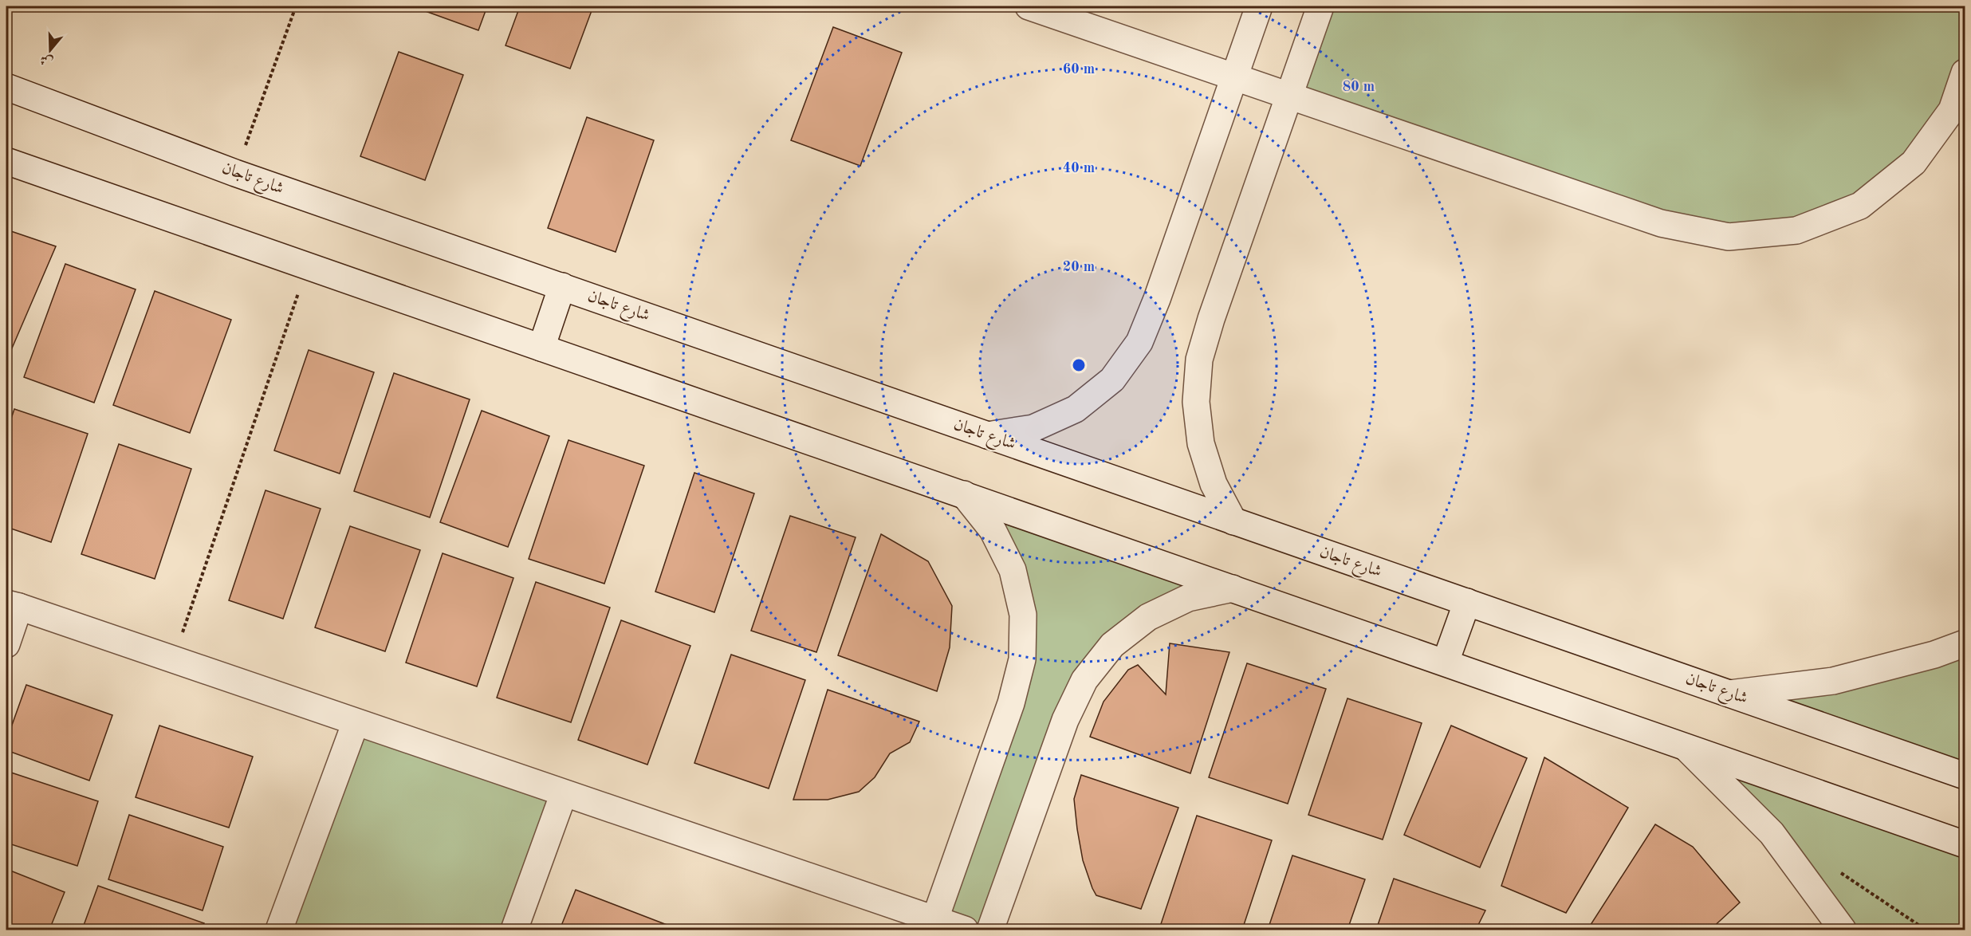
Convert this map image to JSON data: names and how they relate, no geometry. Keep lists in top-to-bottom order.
{
  "streets": {
    "street": ["شارع تاجان"]
  },
  "north": "bottom",
  "rings": [
    "60 m",
    "80 m",
    "40 m",
    "20 m"
  ]
}
